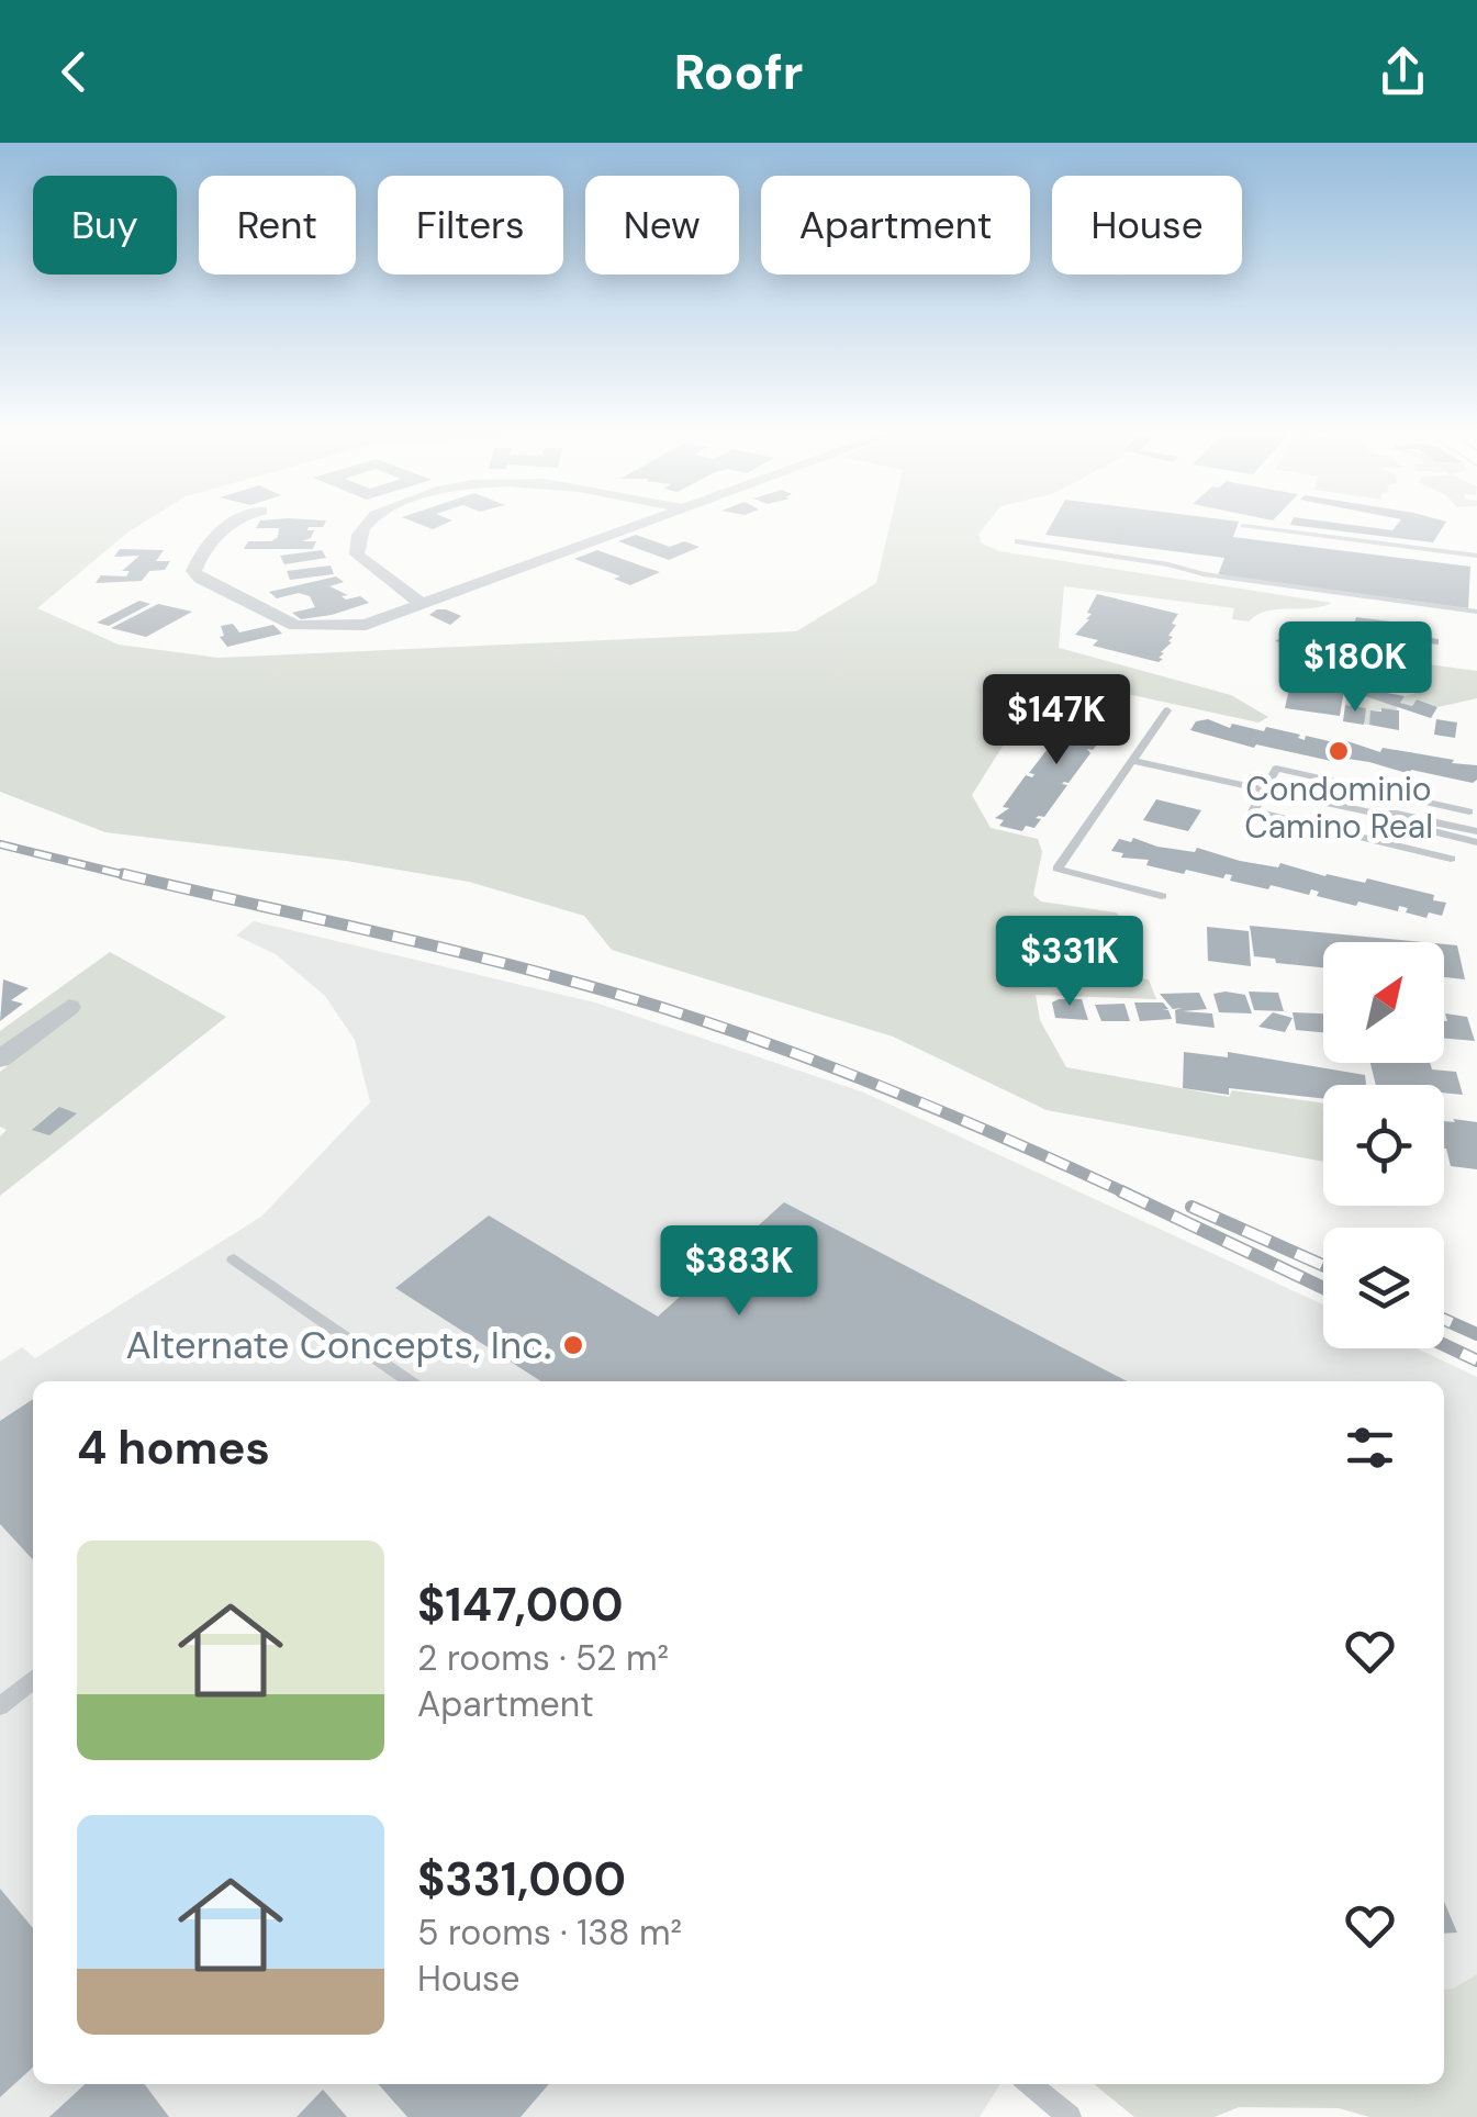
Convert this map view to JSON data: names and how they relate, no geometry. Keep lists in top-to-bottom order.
{
  "places": ["Condominio Camino Real", "Alternate Concepts, Inc."],
  "north": "top right",
  "page": {
    "header": "Roofr",
    "chip": [
      "Buy",
      "Rent",
      "Filters",
      "New",
      "Apartment",
      "House"
    ],
    "price": [
      "$180K",
      "$147K",
      "$331K",
      "$383K"
    ],
    "heading": "4 homes",
    "list": [
      {
        "name": "$147,000",
        "note": "2 rooms · 52 m² · Apartment"
      },
      {
        "name": "$331,000",
        "note": "5 rooms · 138 m² · House"
      }
    ]
  }
}
